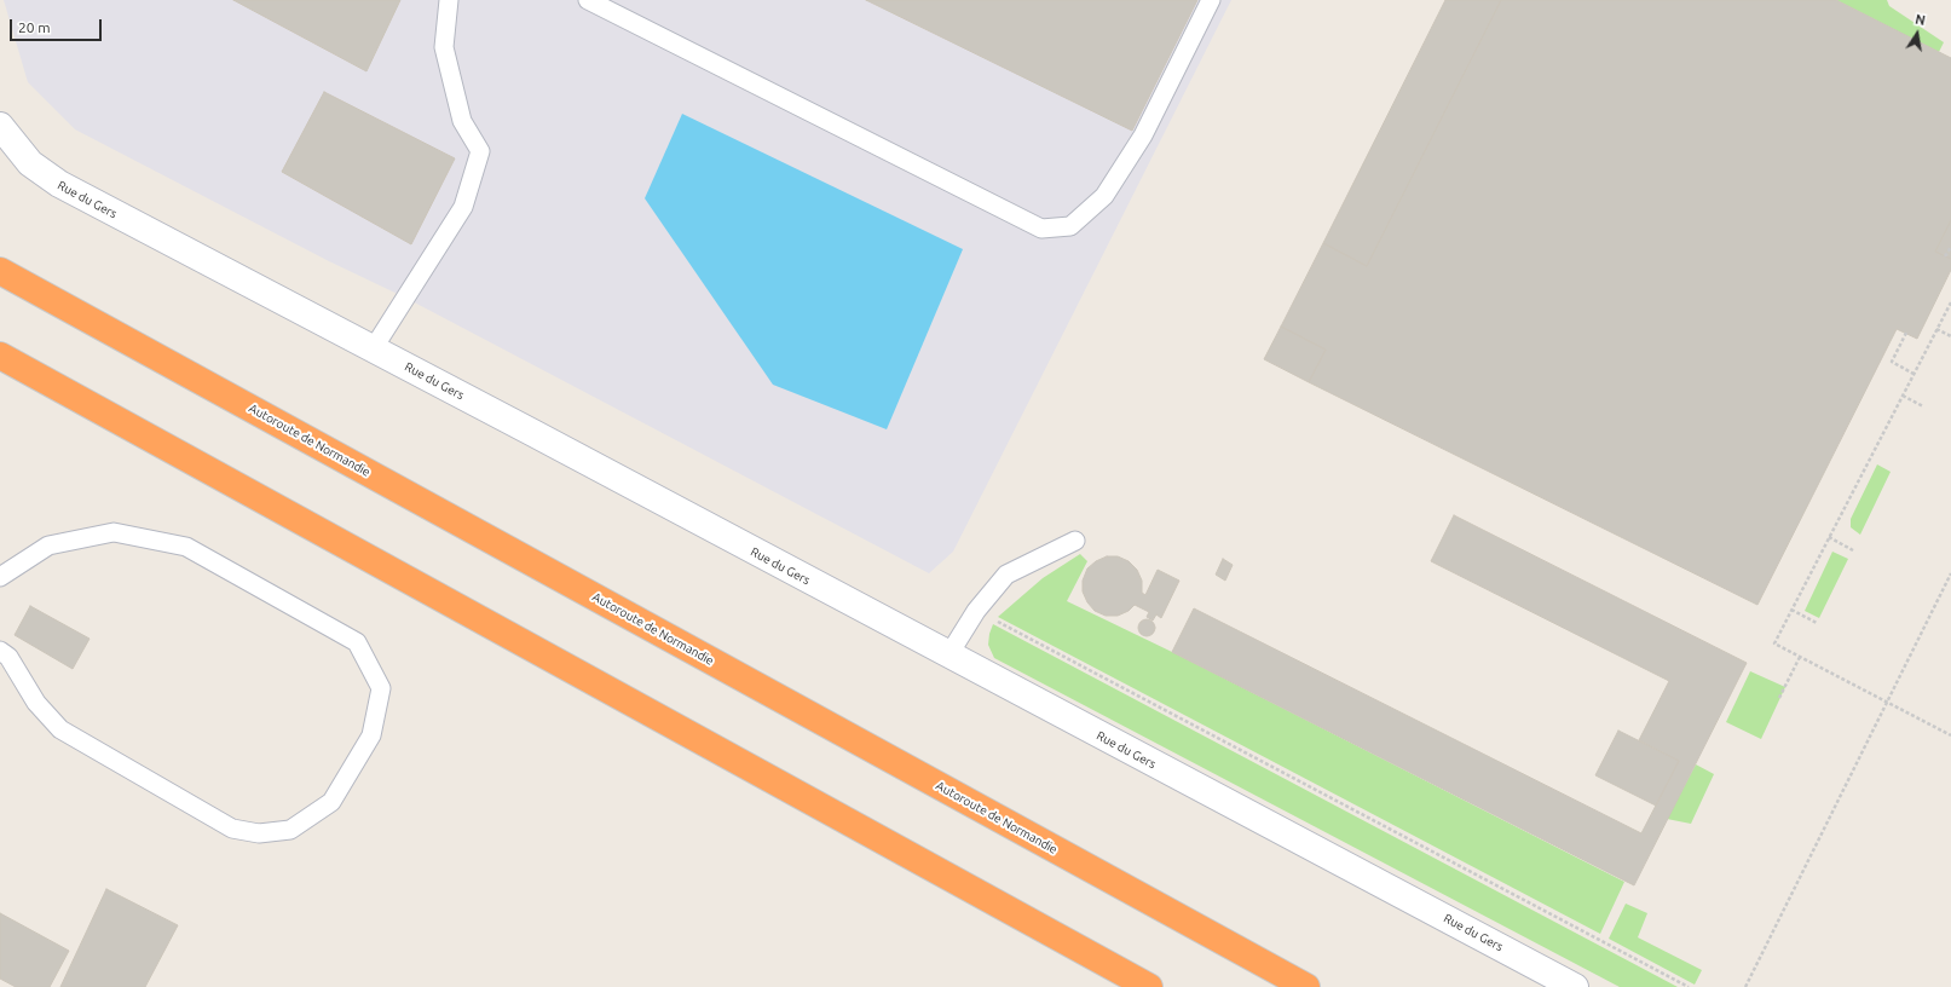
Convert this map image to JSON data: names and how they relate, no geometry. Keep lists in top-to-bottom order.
{
  "streets": {
    "highway": ["Autoroute de Normandie"],
    "street": ["Rue du Gers"]
  },
  "scale_bar": "20 m",
  "north": "top"
}
